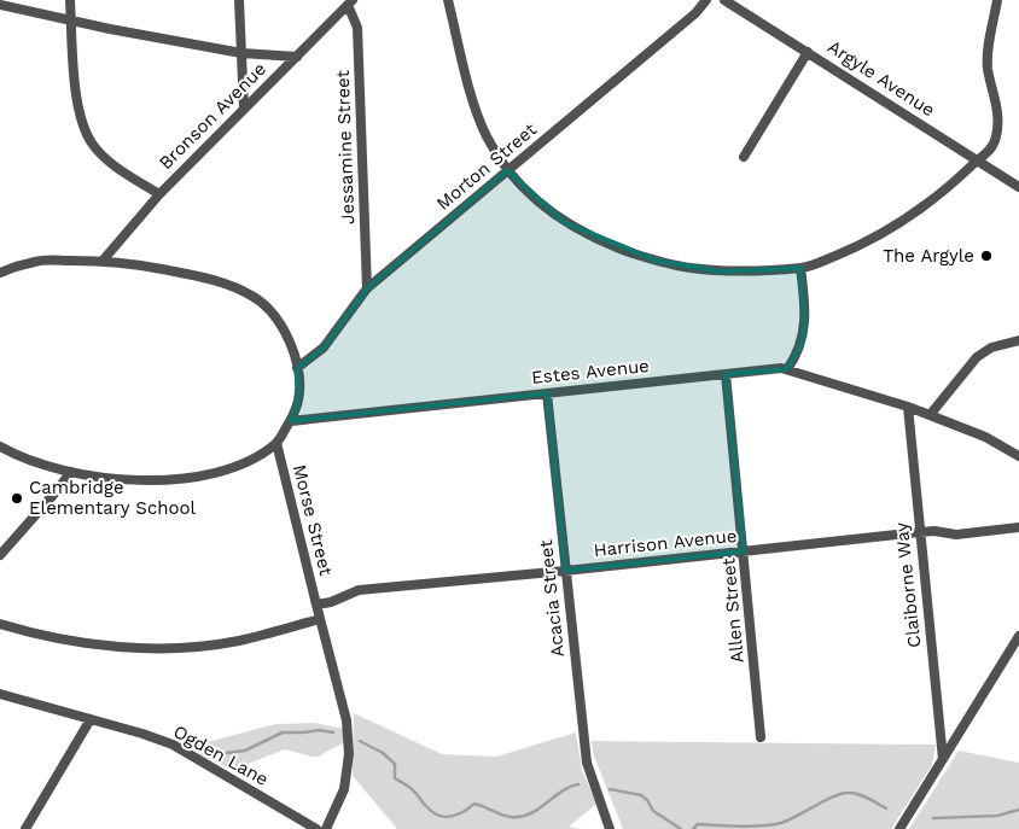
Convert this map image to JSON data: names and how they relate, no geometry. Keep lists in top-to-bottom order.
{
  "streets": {
    "street": [
      "Argyle Avenue",
      "Bronson Avenue",
      "Jessamine Street",
      "Morton Street",
      "Estes Avenue",
      "Morse Street",
      "Harrison Avenue",
      "Claiborne Way",
      "Acacia Street",
      "Allen Street",
      "Ogden Lane"
    ]
  },
  "crossings": [
    ["Bronson Avenue", "Jessamine Street"],
    ["Jessamine Street", "Morton Street"],
    ["Estes Avenue", "Claiborne Way"],
    ["Estes Avenue", "Acacia Street"],
    ["Estes Avenue", "Allen Street"],
    ["Morse Street", "Harrison Avenue"],
    ["Harrison Avenue", "Claiborne Way"],
    ["Harrison Avenue", "Acacia Street"],
    ["Harrison Avenue", "Allen Street"]
  ],
  "places": ["The Argyle", "Cambridge Elementary School"]
}
